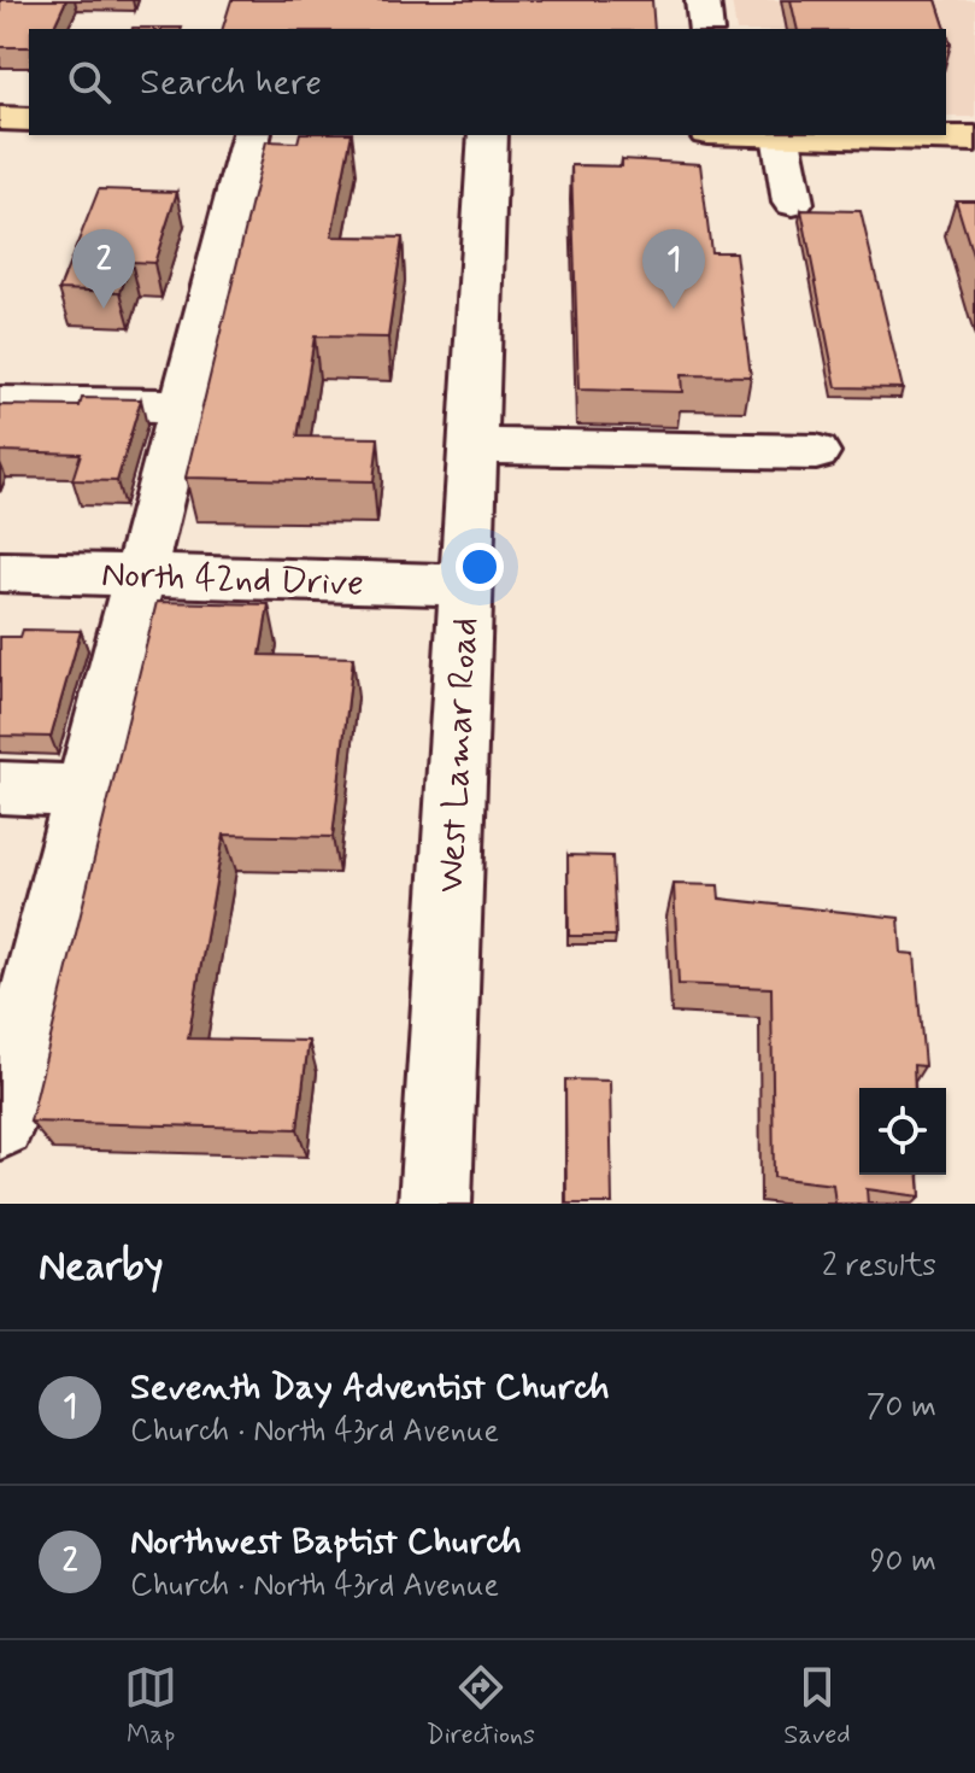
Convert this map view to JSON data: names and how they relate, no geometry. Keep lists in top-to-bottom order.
{
  "streets": {
    "street": ["North 42nd Drive", "West Lamar Road"]
  },
  "crossings": [
    ["North 42nd Drive", "West Lamar Road"]
  ],
  "page": {
    "search": "Search here",
    "pins": ["1", "2"],
    "heading": ["Nearby", "2 results"],
    "list": [
      {
        "mark": "1",
        "name": "Seventh Day Adventist Church",
        "note": "Church · North 43rd Avenue",
        "value": "70 m"
      },
      {
        "mark": "2",
        "name": "Northwest Baptist Church",
        "note": "Church · North 43rd Avenue",
        "value": "90 m"
      }
    ],
    "nav": ["Map", "Directions", "Saved"]
  }
}
